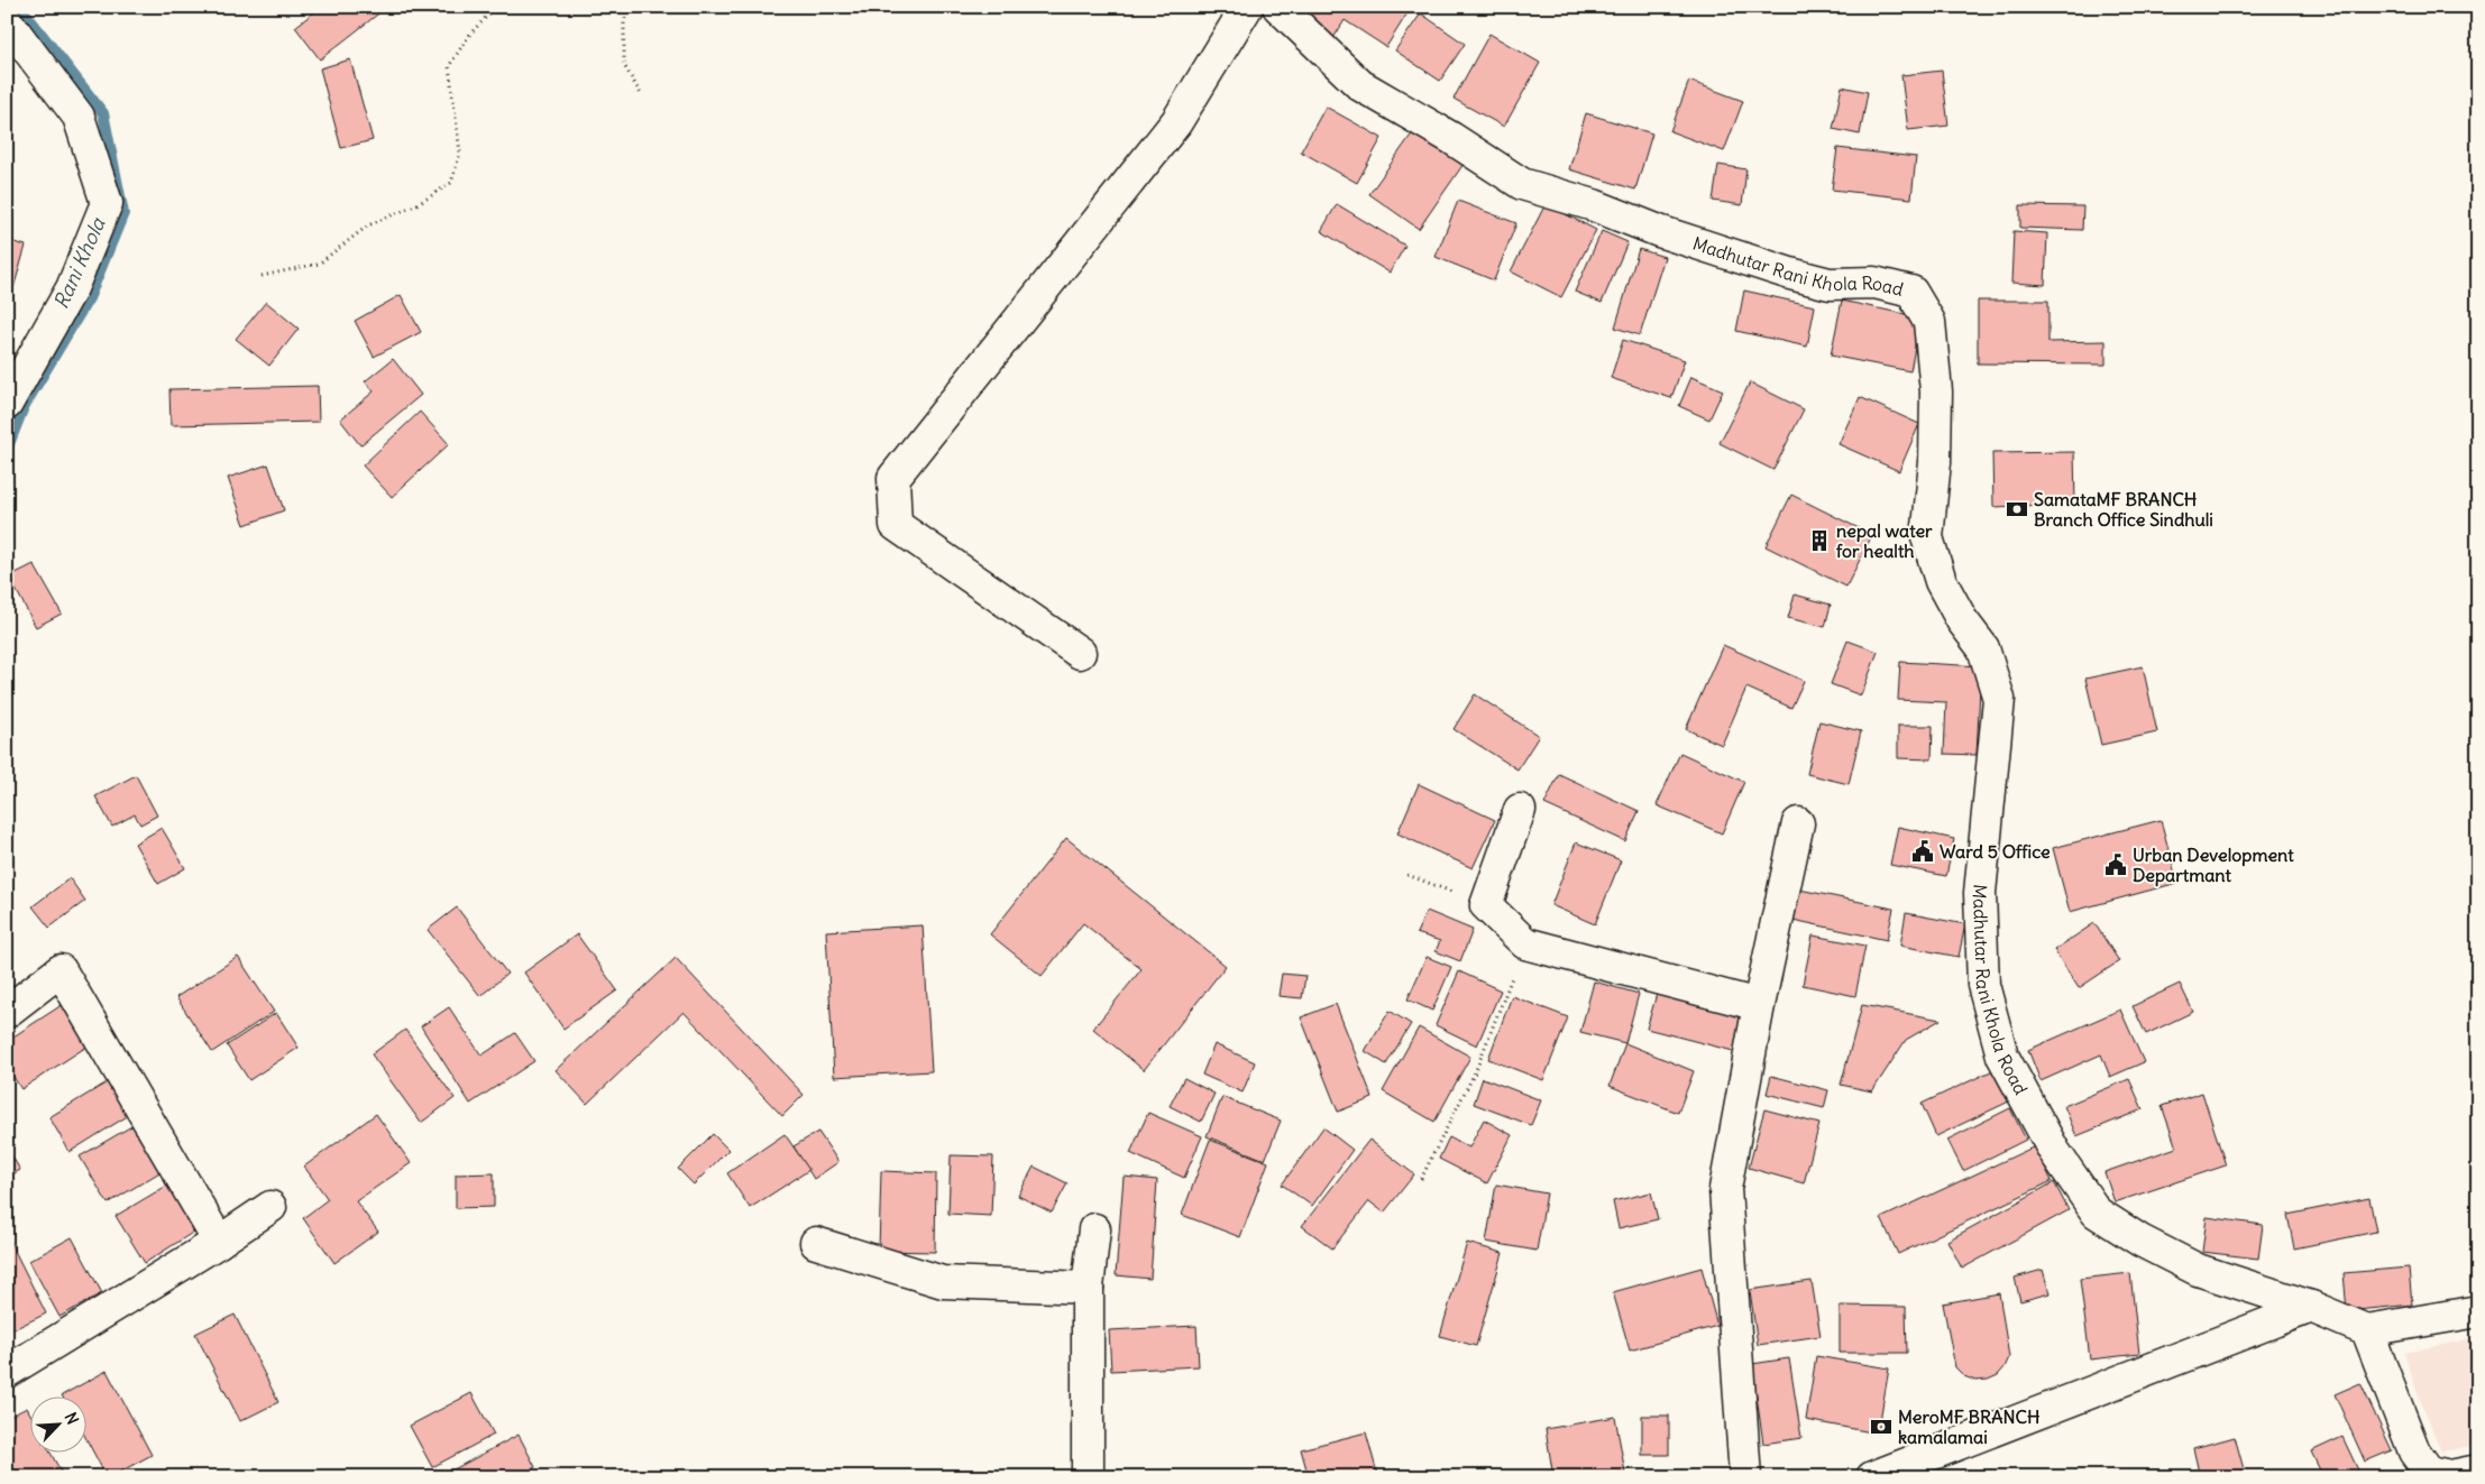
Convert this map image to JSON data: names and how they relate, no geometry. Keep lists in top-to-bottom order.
{
  "streets": {
    "street": ["Madhutar Rani Khola Road"]
  },
  "water": ["Rani Khola"],
  "places": {
    "bank": ["SamataMF BRANCH Branch Office Sindhuli", "MeroMF BRANCH kamalamai"],
    "building": ["nepal water for health"],
    "public building": ["Ward 5 Office", "Urban Development Departmant"]
  },
  "north": "top right"
}
